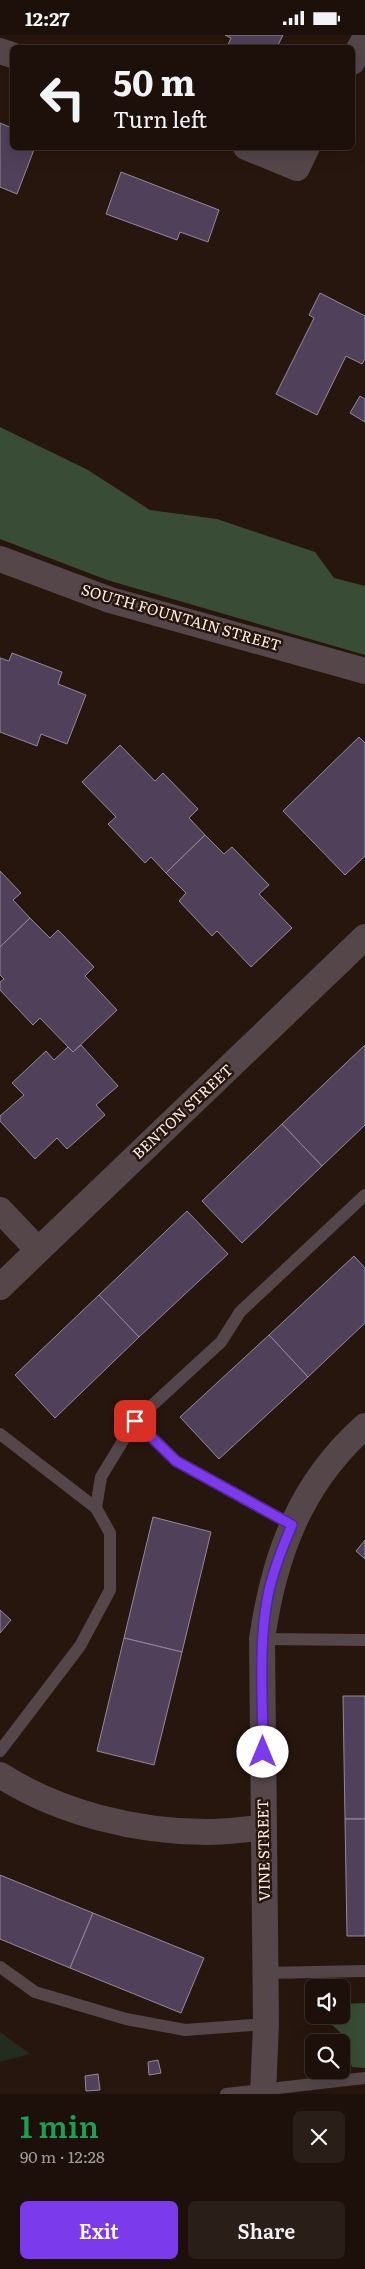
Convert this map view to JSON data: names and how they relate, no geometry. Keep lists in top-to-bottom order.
{
  "streets": {
    "street": ["SOUTH FOUNTAIN STREET", "BENTON STREET", "VINE STREET"]
  },
  "page": {
    "status": "12:27",
    "turn": ["50 m", "Turn left"],
    "heading": ["1 min", "90 m · 12:28"],
    "buttons": ["Exit", "Share"]
  }
}
